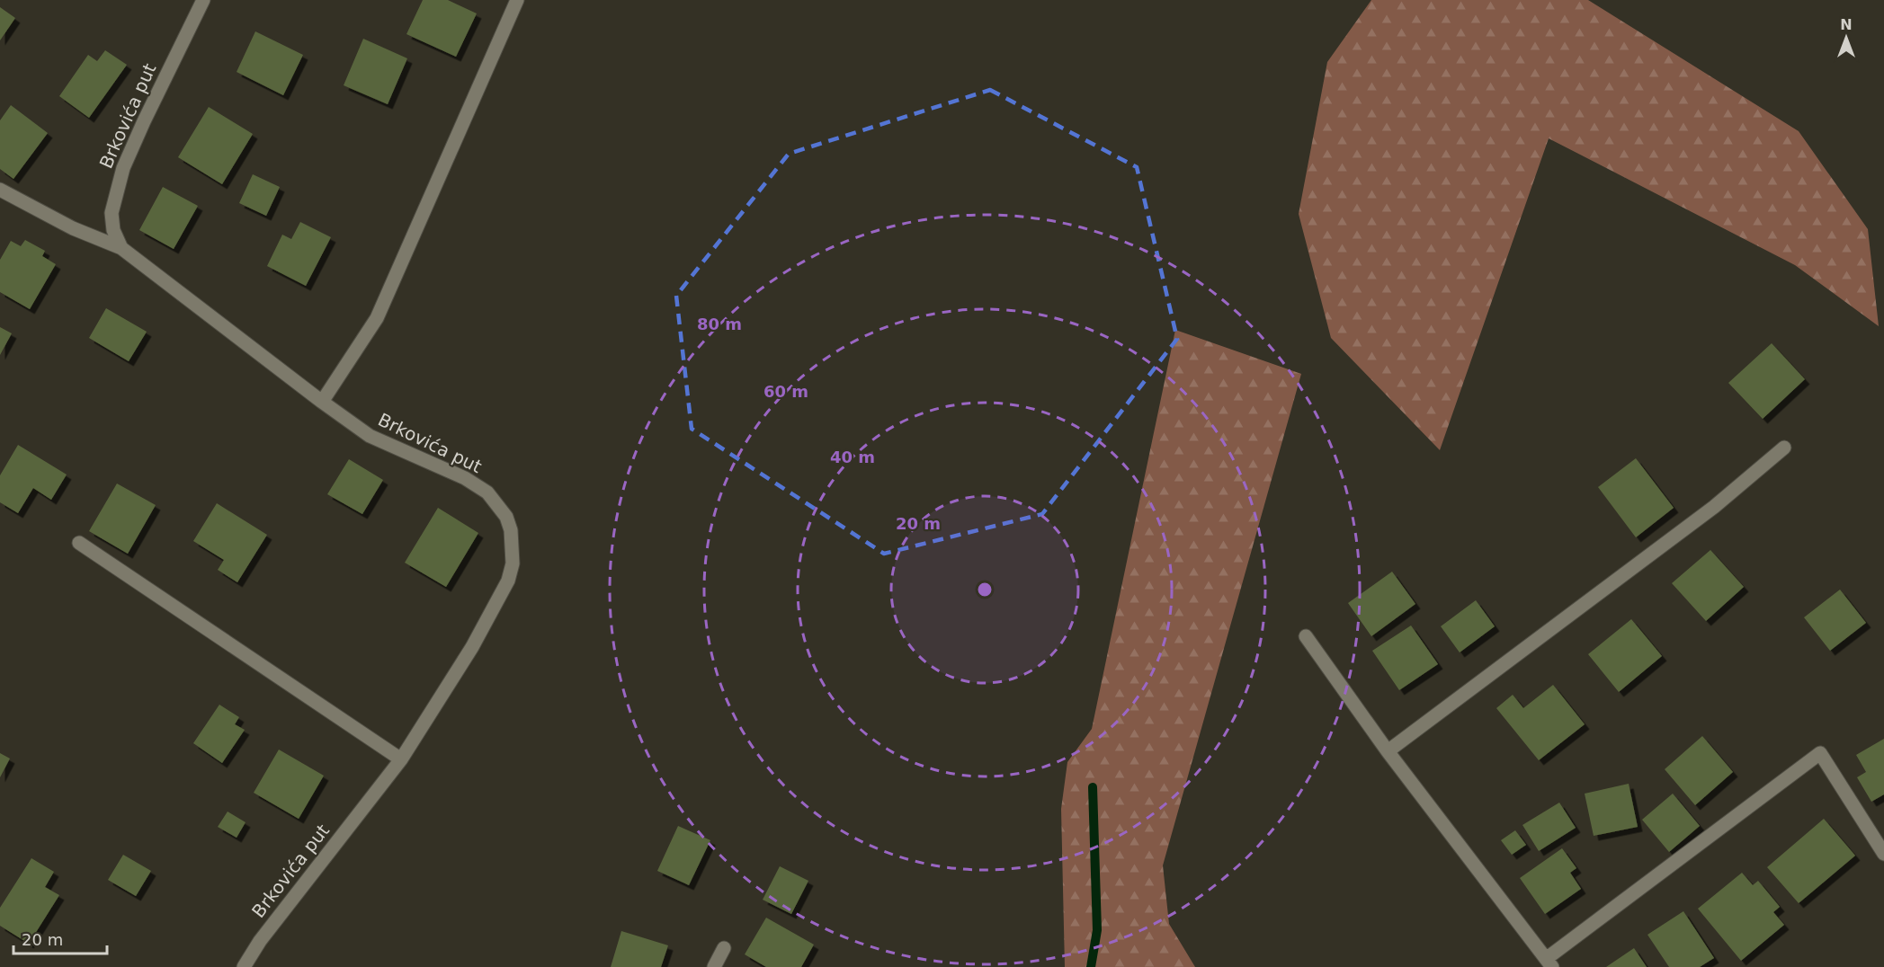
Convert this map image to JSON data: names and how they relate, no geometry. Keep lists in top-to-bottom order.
{
  "streets": {
    "street": ["Brkovića put"]
  },
  "scale_bar": "20 m",
  "north": "top",
  "rings": [
    "80 m",
    "60 m",
    "40 m",
    "20 m"
  ]
}
